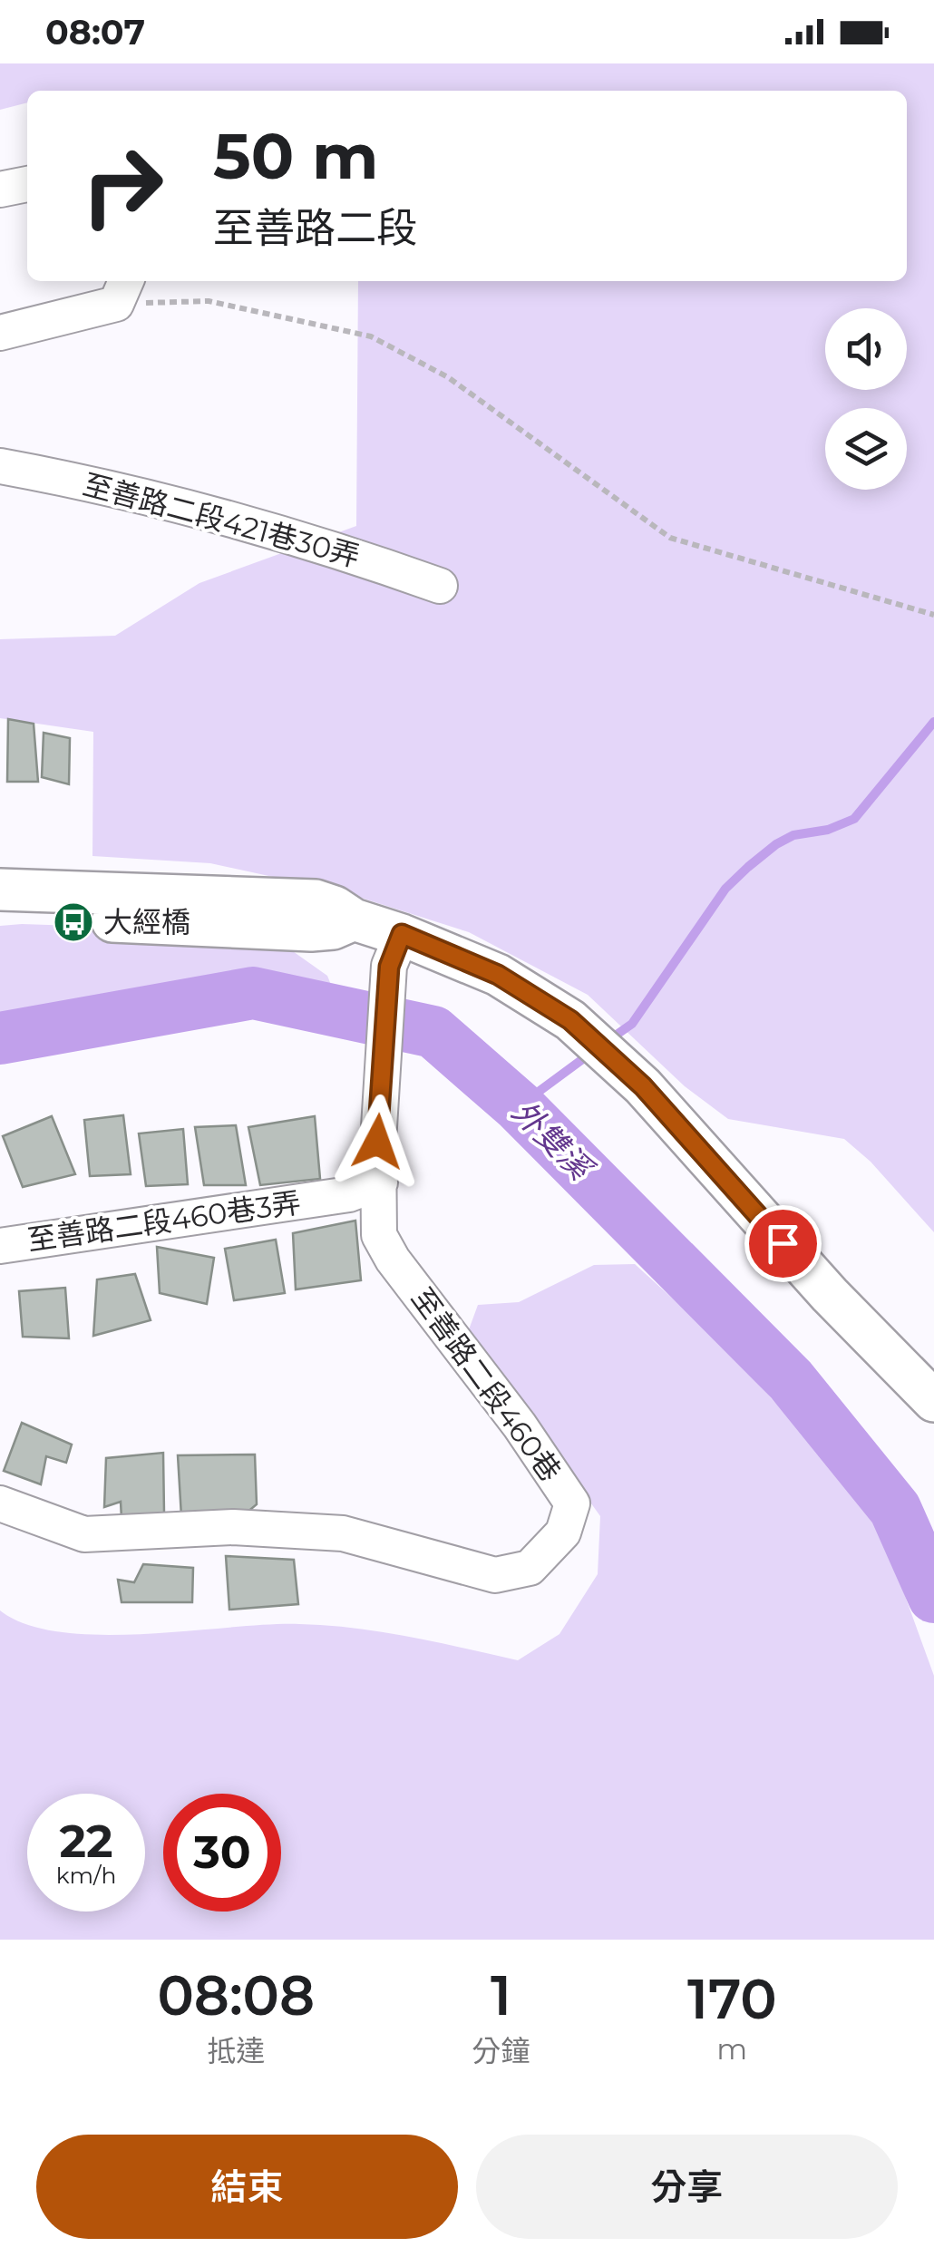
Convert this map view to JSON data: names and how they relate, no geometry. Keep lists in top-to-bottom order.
{
  "streets": {
    "street": ["至善路二段421巷30弄", "至善路二段460巷3弄", "至善路二段460巷"]
  },
  "crossings": [
    ["至善路二段460巷3弄", "至善路二段460巷"]
  ],
  "water": ["外雙溪"],
  "places": {
    "bus stop": ["大經橋"]
  },
  "page": {
    "status": "08:07",
    "turn": ["50 m", "至善路二段"],
    "speed": "22 km/h",
    "limit": "30",
    "eta": [
      "08:08",
      "抵達",
      "1",
      "分鐘",
      "170",
      "m"
    ],
    "buttons": ["結束", "分享"]
  }
}
